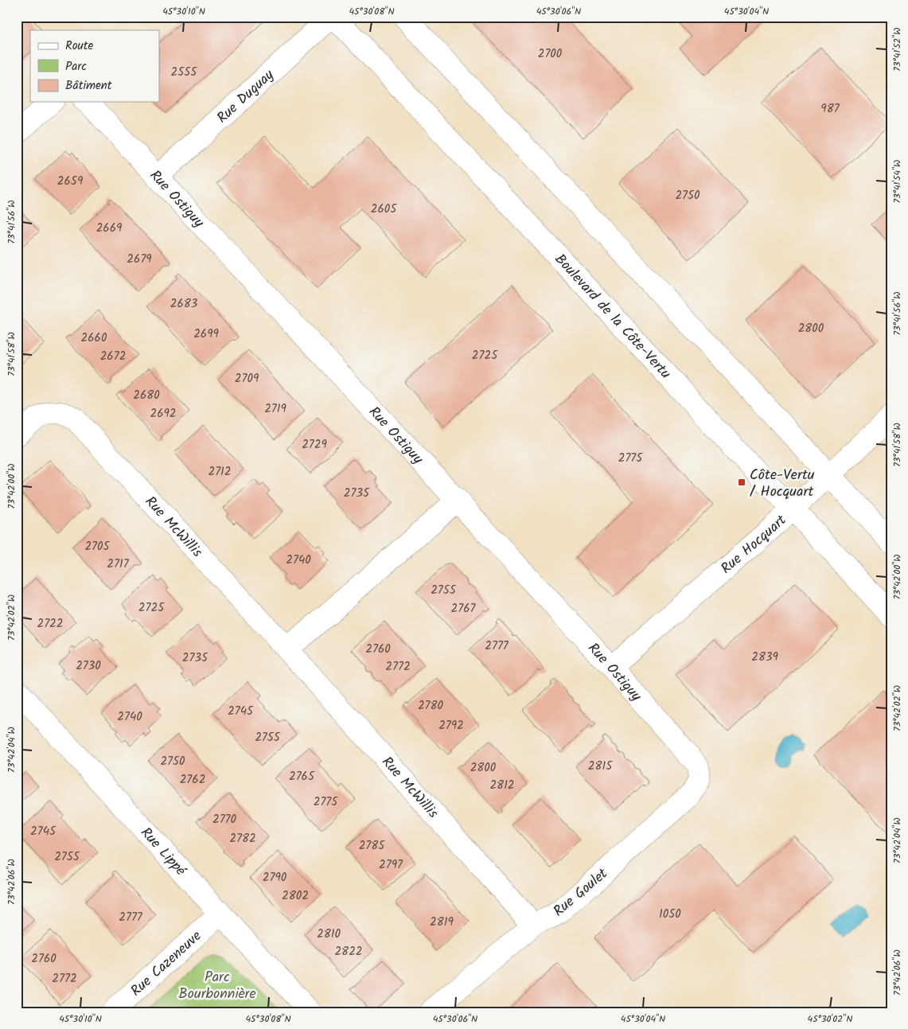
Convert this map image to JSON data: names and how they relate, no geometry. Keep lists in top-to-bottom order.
{
  "streets": {
    "street": [
      "Rue Duguay",
      "Rue Ostiguy",
      "Boulevard de la Côte-Vertu",
      "Rue McWillis",
      "Rue Hocquart",
      "Rue Lippé",
      "Rue Goulet",
      "Rue Cazeneuve"
    ]
  },
  "crossings": [
    ["Rue Duguay", "Rue Ostiguy"],
    ["Rue Duguay", "Boulevard de la Côte-Vertu"],
    ["Rue Ostiguy", "Rue Hocquart"],
    ["Rue Ostiguy", "Rue Goulet"],
    ["Boulevard de la Côte-Vertu", "Rue Hocquart"],
    ["Rue McWillis", "Rue Goulet"],
    ["Rue Lippé", "Rue Cazeneuve"]
  ],
  "parks": ["Parc Bourbonnière"],
  "places": {
    "transit": ["Côte-Vertu / Hocquart"]
  },
  "house_numbers": [
    "2700",
    "2555",
    "987",
    "2659",
    "2750",
    "2605",
    "2669",
    "2679",
    "2683",
    "2800",
    "2699",
    "2660",
    "2725",
    "2672",
    "2709",
    "2680",
    "2719",
    "2692",
    "2729",
    "2775",
    "2712",
    "2735",
    "2705",
    "2740",
    "2717",
    "2755",
    "2725",
    "2767",
    "2722",
    "2777",
    "2760",
    "2839",
    "2735",
    "2730",
    "2772",
    "2780",
    "2745",
    "2740",
    "2792",
    "2755",
    "2750",
    "2815",
    "2800",
    "2765",
    "2762",
    "2812",
    "2775",
    "2770",
    "2745",
    "2782",
    "2785",
    "2755",
    "2797",
    "2790",
    "2802",
    "1050",
    "2777",
    "2819",
    "2810",
    "2822",
    "2760",
    "2772"
  ],
  "legend": ["Route", "Parc", "Bâtiment"],
  "coordinates": [
    "45°30'10\"N",
    "45°30'08\"N",
    "45°30'06\"N",
    "45°30'04\"N",
    "73°41'52\"W",
    "73°41'54\"W",
    "73°41'56\"W",
    "73°41'58\"W",
    "73°42'00\"W",
    "73°42'02\"W",
    "73°42'04\"W",
    "73°42'06\"W",
    "45°30'02\"N"
  ]
}
